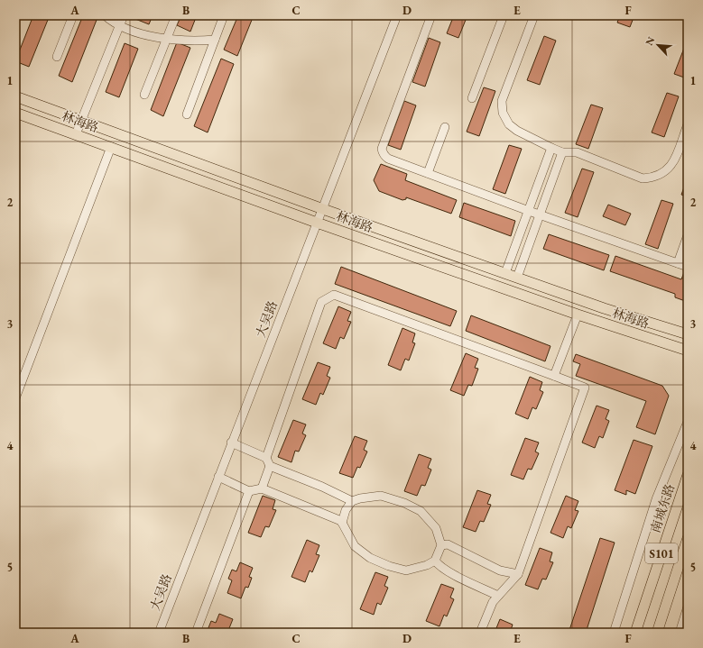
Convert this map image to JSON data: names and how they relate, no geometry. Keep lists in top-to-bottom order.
{
  "streets": {
    "main road": ["林海路", "南城东路", "S101"],
    "street": ["大吴路"]
  },
  "crossings": [
    ["林海路", "大吴路"]
  ],
  "north": "top left",
  "grid": {
    "columns": [
      "A",
      "B",
      "C",
      "D",
      "E",
      "F"
    ],
    "rows": [
      "1",
      "2",
      "3",
      "4",
      "5"
    ]
  }
}
